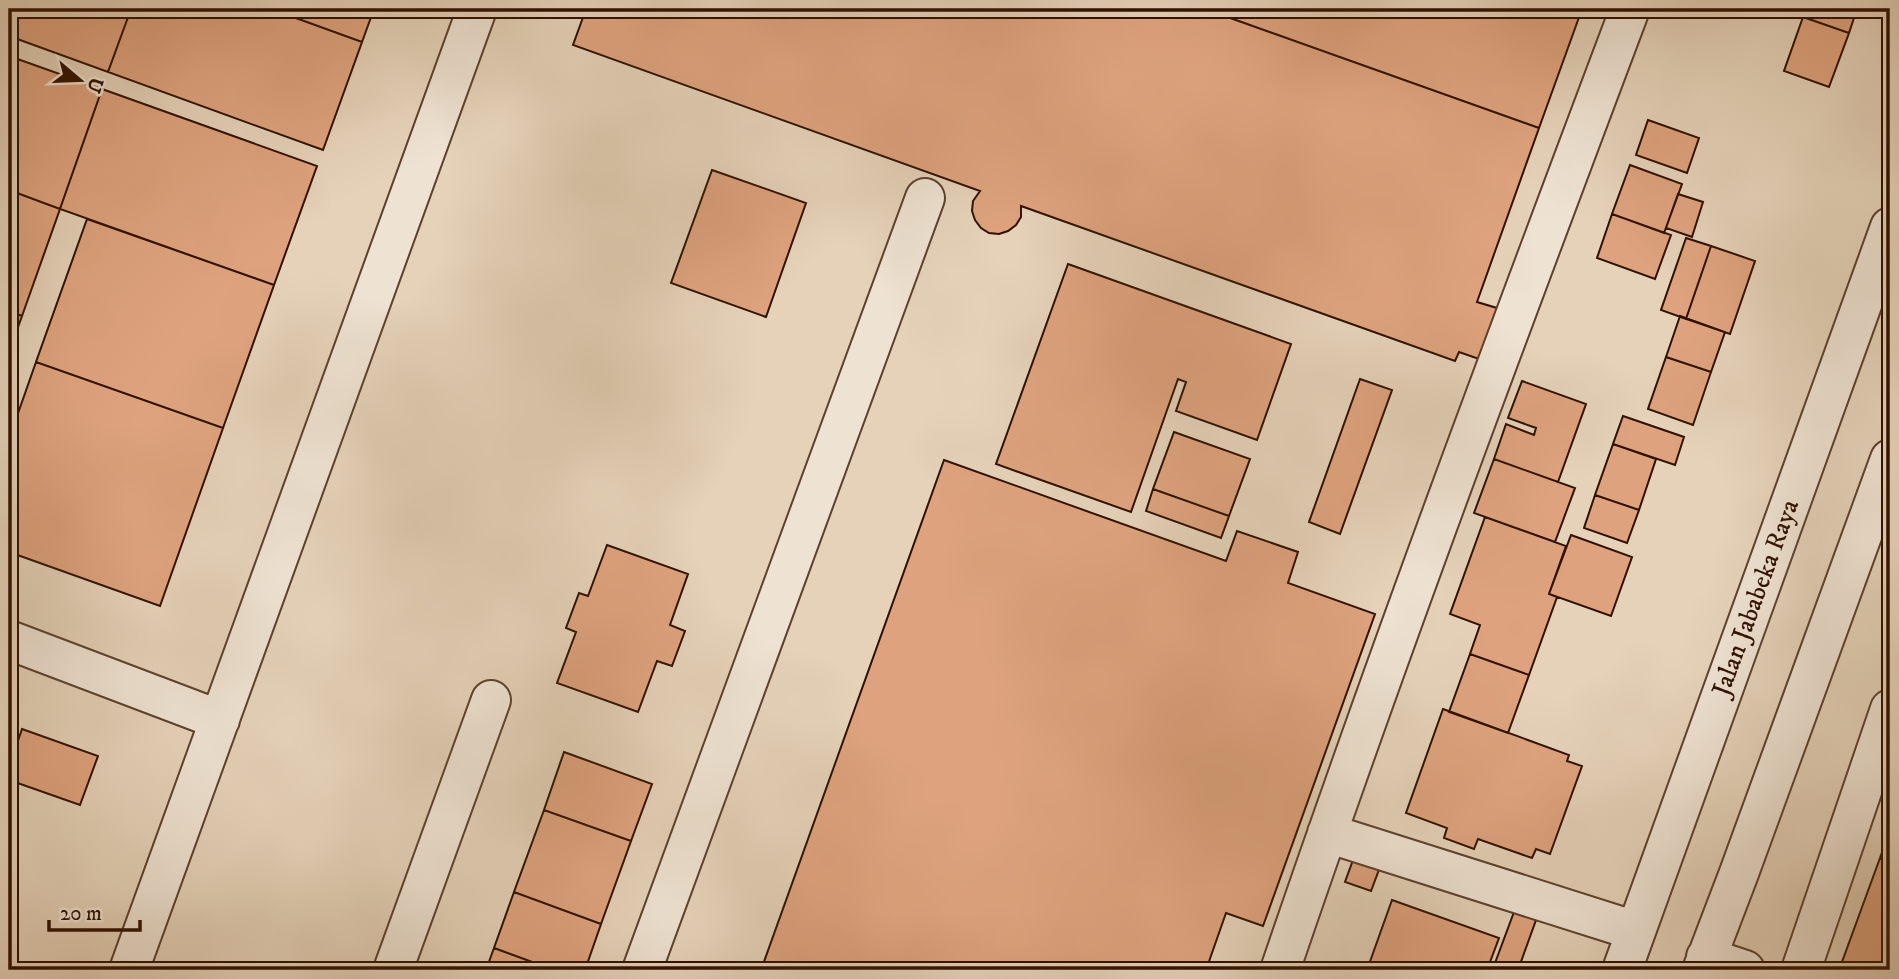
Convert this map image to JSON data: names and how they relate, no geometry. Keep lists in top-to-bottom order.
{
  "streets": {
    "street": ["Jalan Jababeka Raya"]
  },
  "scale_bar": "20 m",
  "north": "right"
}
